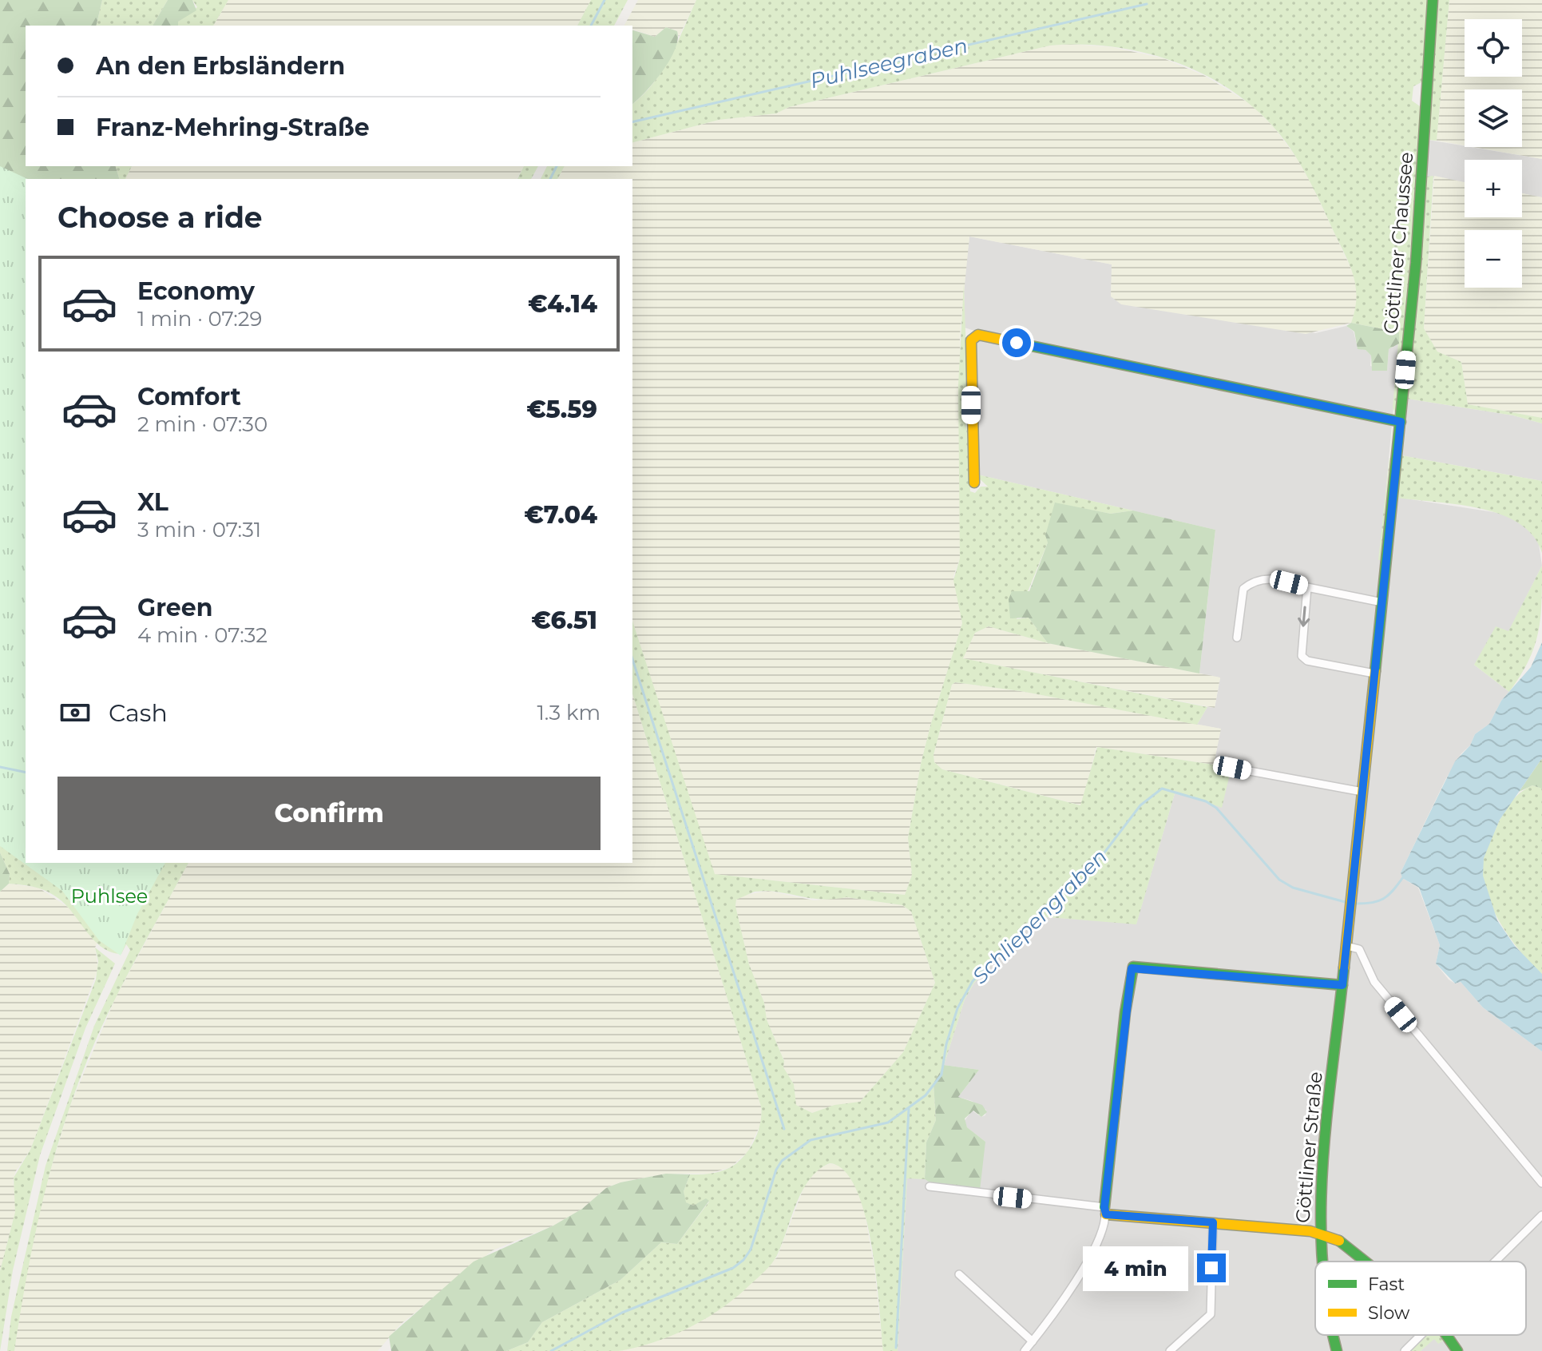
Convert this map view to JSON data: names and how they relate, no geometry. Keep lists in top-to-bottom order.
{
  "streets": {
    "street": ["Göttliner Chaussee", "Göttliner Straße"]
  },
  "crossings": [
    ["Göttliner Chaussee", "Göttliner Straße"]
  ],
  "water": ["Puhlseegraben", "Schliepengraben"],
  "parks": ["Puhlsee"],
  "legend": ["Fast", "Slow"],
  "page": {
    "map_buttons": ["+", "−"],
    "banner": ["An den Erbsländern", "Franz-Mehring-Straße"],
    "heading": "Choose a ride",
    "list": [
      {
        "name": "Economy",
        "note": "1 min · 07:29",
        "value": "€4.14"
      },
      {
        "name": "Comfort",
        "note": "2 min · 07:30",
        "value": "€5.59"
      },
      {
        "name": "XL",
        "note": "3 min · 07:31",
        "value": "€7.04"
      },
      {
        "name": "Green",
        "note": "4 min · 07:32",
        "value": "€6.51"
      }
    ],
    "pay": ["Cash", "1.3 km"],
    "buttons": "Confirm",
    "bubble": "4 min"
  }
}
